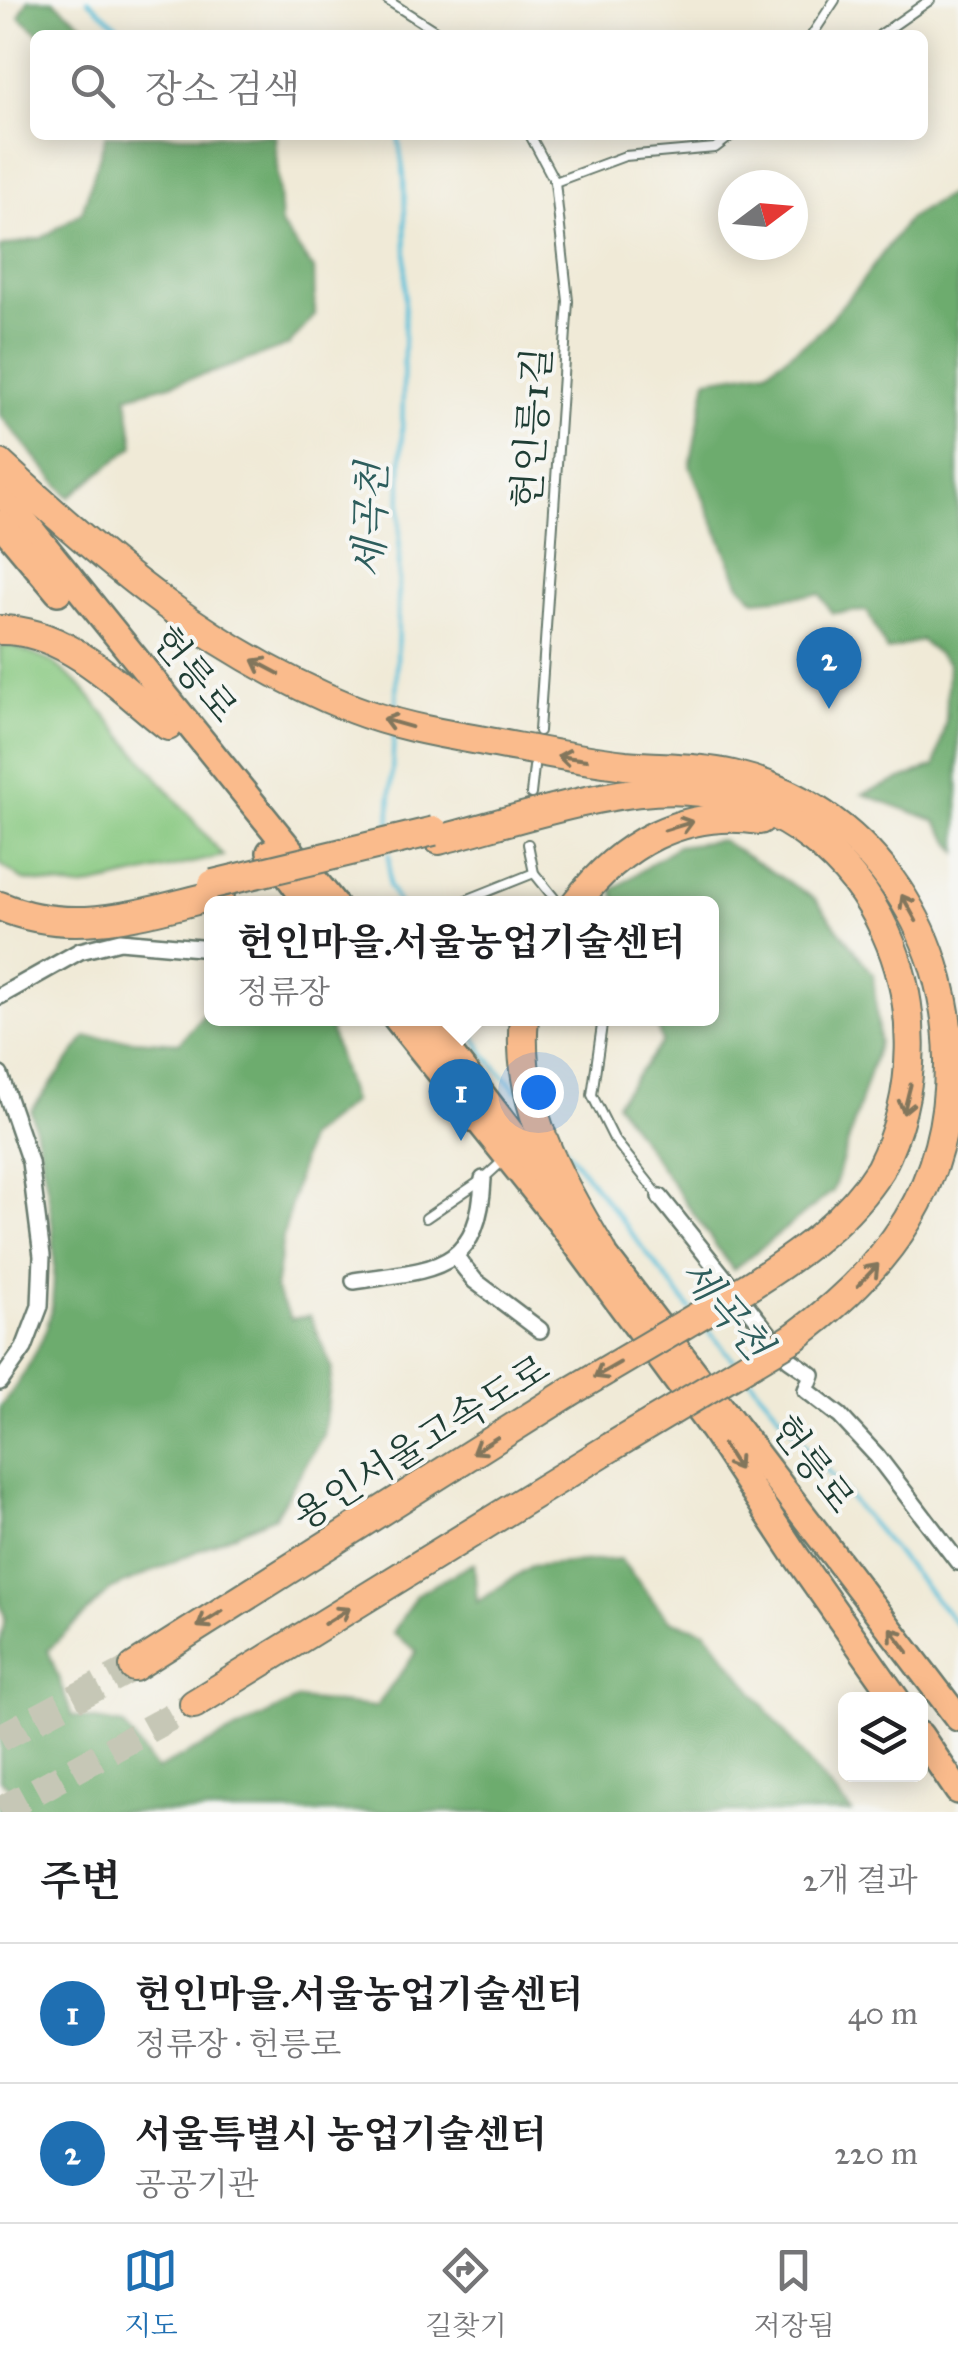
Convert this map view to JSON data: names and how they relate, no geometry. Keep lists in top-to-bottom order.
{
  "streets": {
    "highway": ["용인서울고속도로"],
    "main road": ["헌릉로"],
    "lane": ["헌인릉1길"]
  },
  "one_way": ["용인서울고속도로"],
  "water": ["세곡천"],
  "north": "right",
  "page": {
    "search": "장소 검색",
    "pins": ["2", "1"],
    "popup": ["헌인마을.서울농업기술센터", "정류장"],
    "heading": ["주변", "2개 결과"],
    "list": [
      {
        "mark": "1",
        "name": "헌인마을.서울농업기술센터",
        "note": "정류장 · 헌릉로",
        "value": "40 m"
      },
      {
        "mark": "2",
        "name": "서울특별시 농업기술센터",
        "note": "공공기관",
        "value": "220 m"
      }
    ],
    "nav": ["지도", "길찾기", "저장됨"]
  }
}
